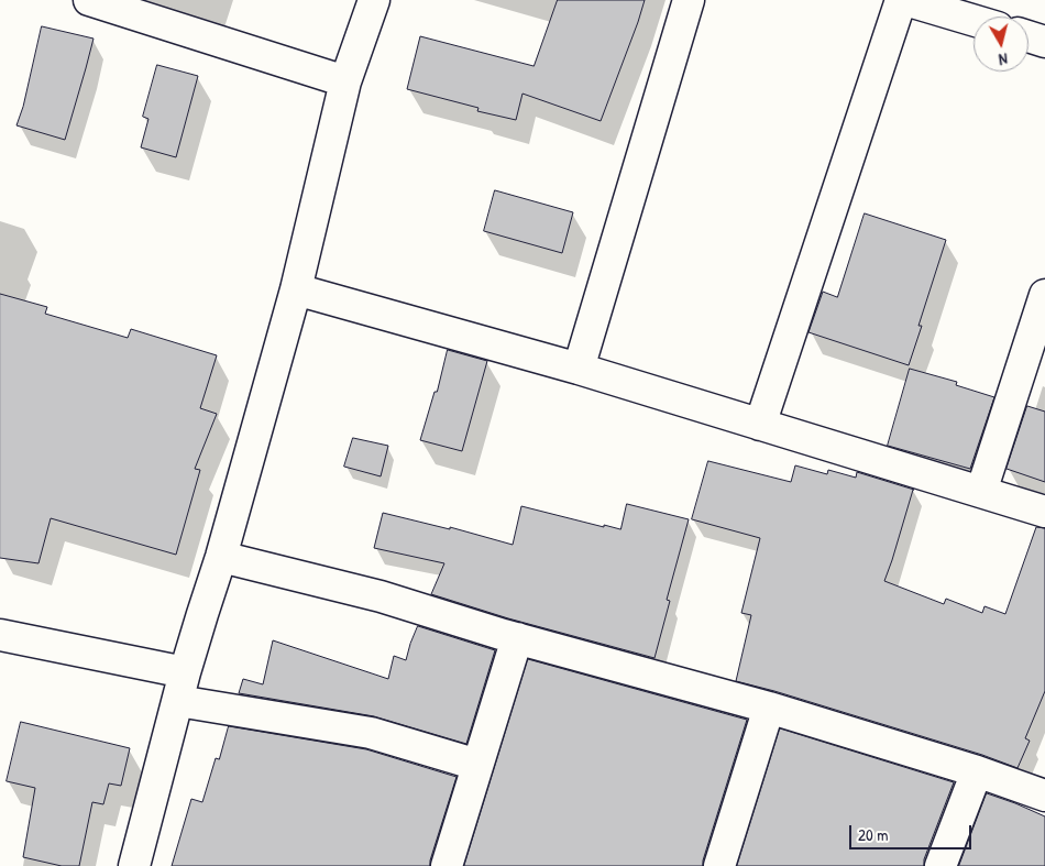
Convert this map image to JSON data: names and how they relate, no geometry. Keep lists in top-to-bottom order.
{
  "scale_bar": "20 m",
  "north": "bottom"
}
